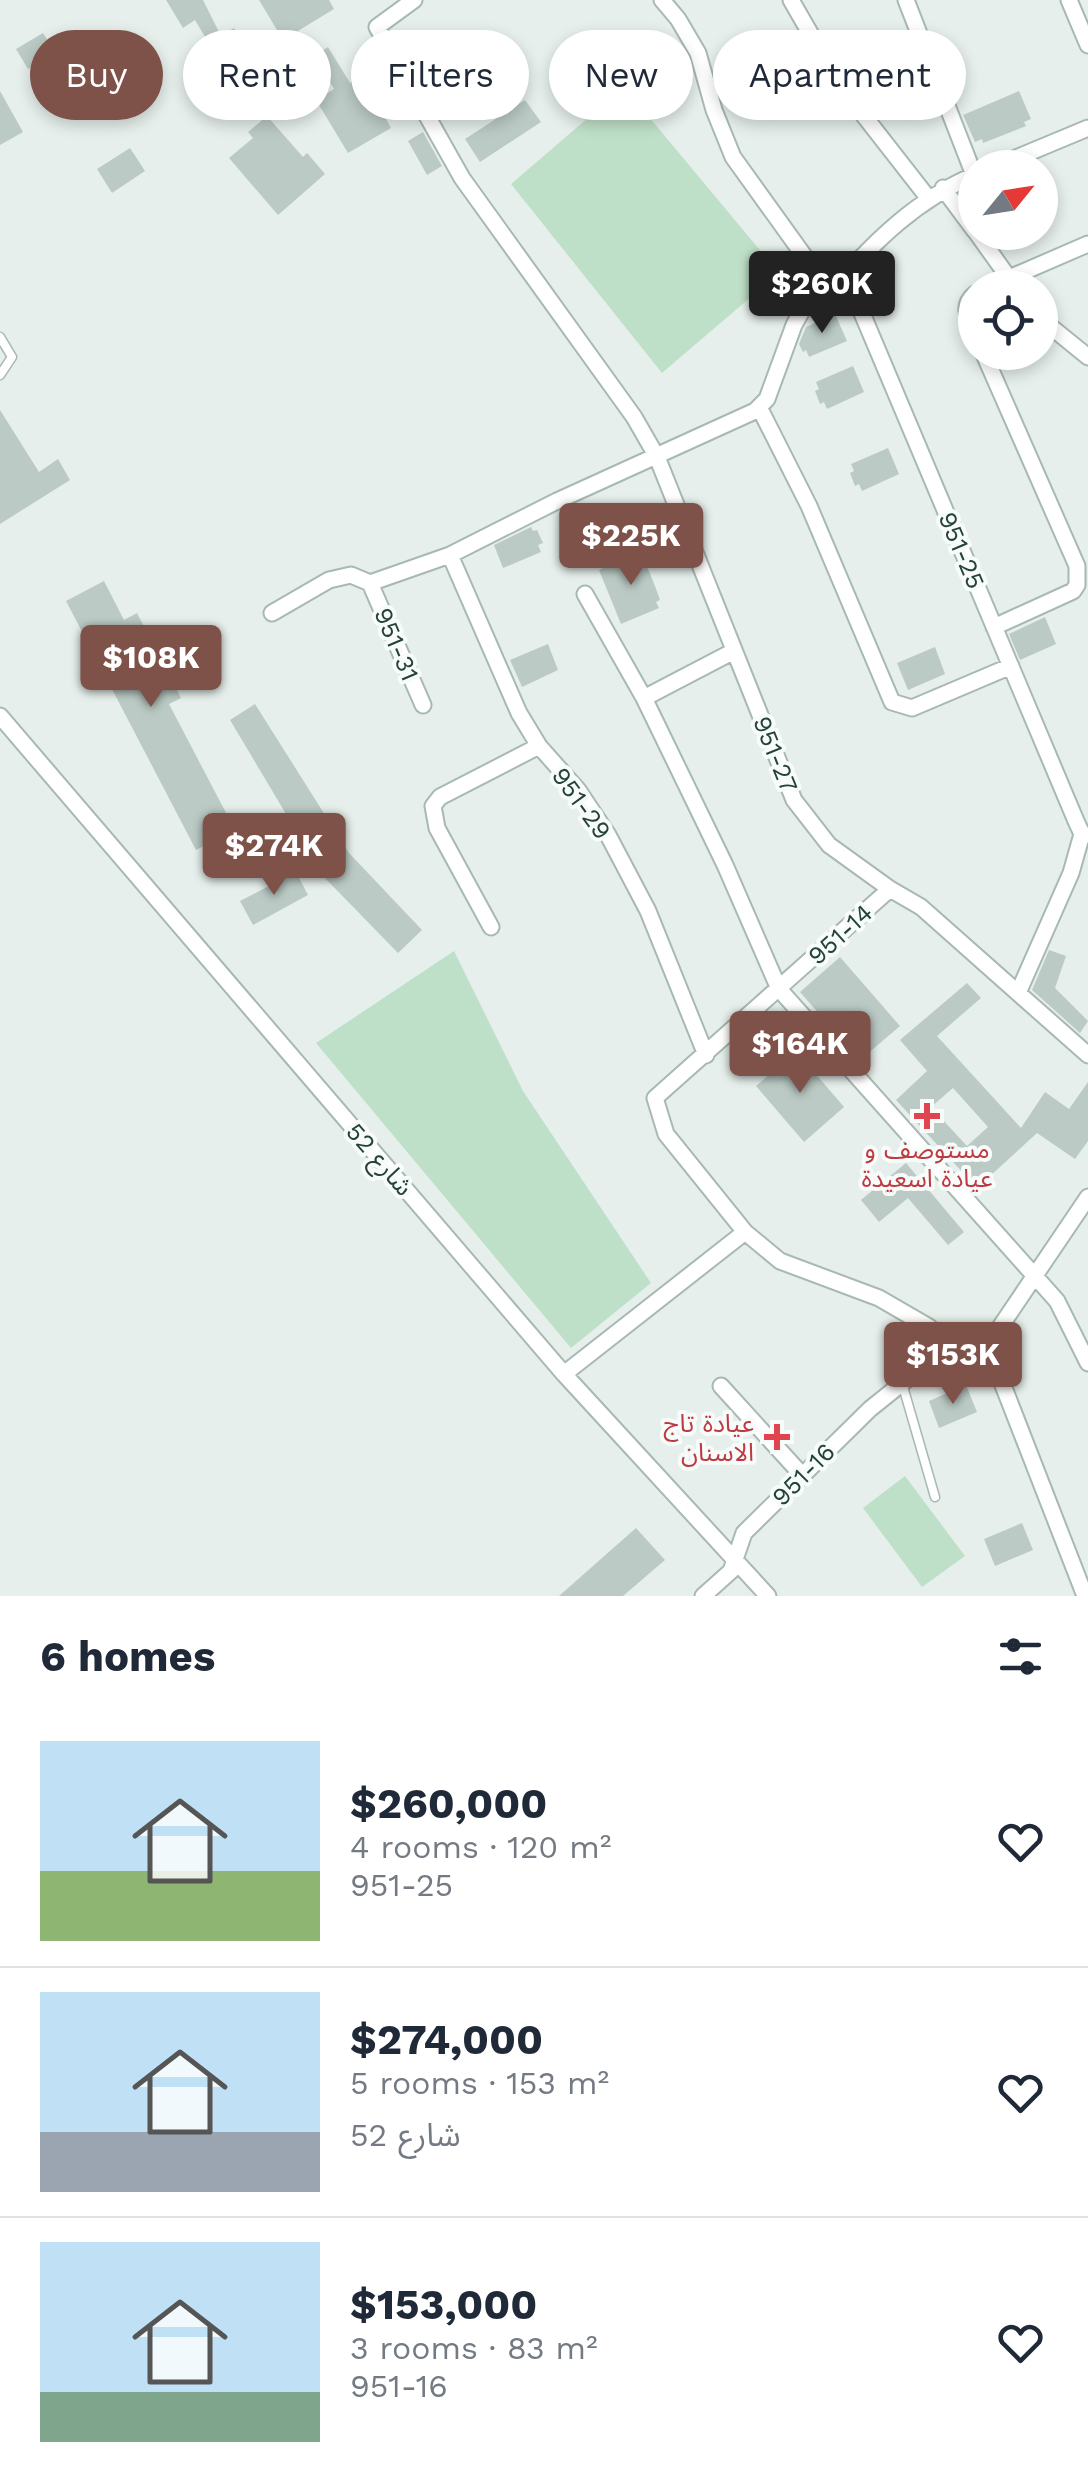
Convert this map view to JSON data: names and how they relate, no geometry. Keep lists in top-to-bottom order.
{
  "streets": {
    "street": [
      "951-25",
      "951-31",
      "951-27",
      "951-29",
      "951-14",
      "شارع 52",
      "951-16"
    ]
  },
  "crossings": [
    ["951-27", "951-14"],
    ["951-29", "951-14"],
    ["شارع 52", "951-16"]
  ],
  "places": {
    "health": ["مستوصف و عيادة اسعيدة", "عيادة تاج الاسنان"]
  },
  "north": "top right",
  "page": {
    "chip": [
      "Buy",
      "Rent",
      "Filters",
      "New",
      "Apartment"
    ],
    "price": [
      "$260K",
      "$225K",
      "$108K",
      "$274K",
      "$164K",
      "$153K"
    ],
    "heading": "6 homes",
    "list": [
      {
        "name": "$260,000",
        "note": "4 rooms · 120 m² · 951-25"
      },
      {
        "name": "$274,000",
        "note": "5 rooms · 153 m² · شارع 52"
      },
      {
        "name": "$153,000",
        "note": "3 rooms · 83 m² · 951-16"
      }
    ]
  }
}
